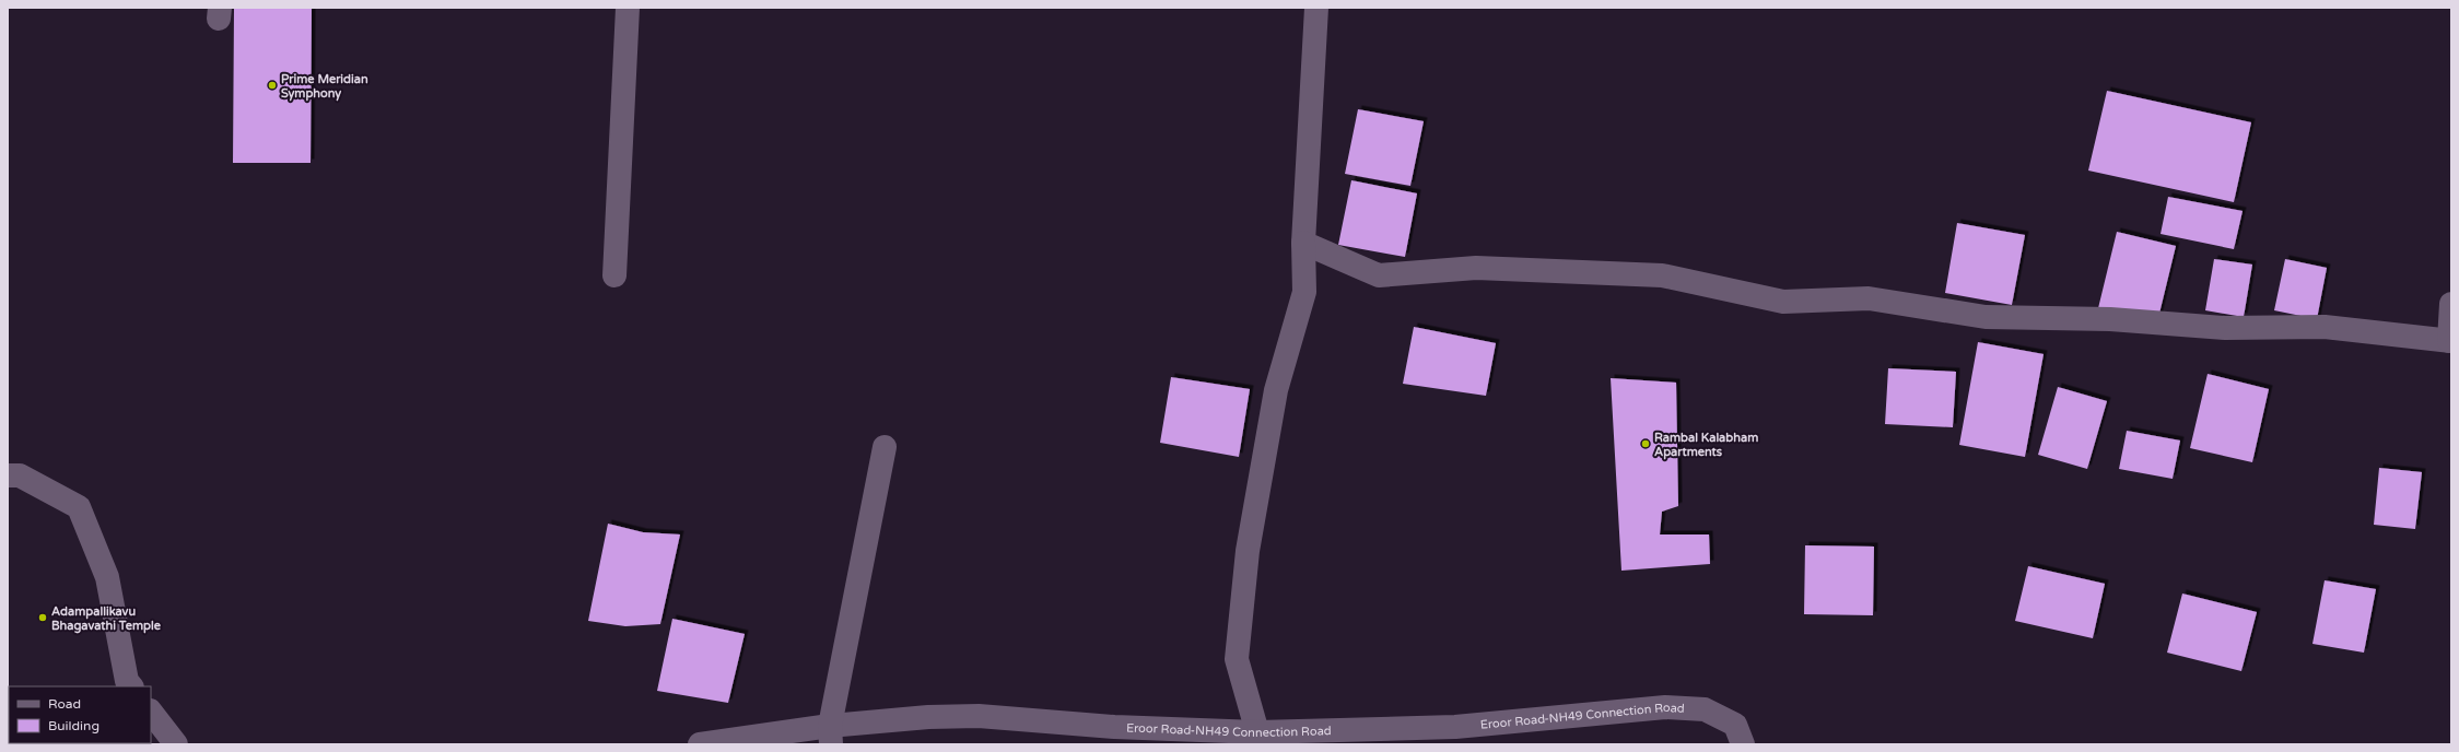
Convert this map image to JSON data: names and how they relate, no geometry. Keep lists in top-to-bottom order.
{
  "streets": {
    "street": ["Eroor Road-NH49 Connection Road"]
  },
  "places": ["Prime Meridian Symphony", "Rambal Kalabham Apartments", "Adampallikavu Bhagavathi Temple"],
  "legend": ["Road", "Building"]
}
